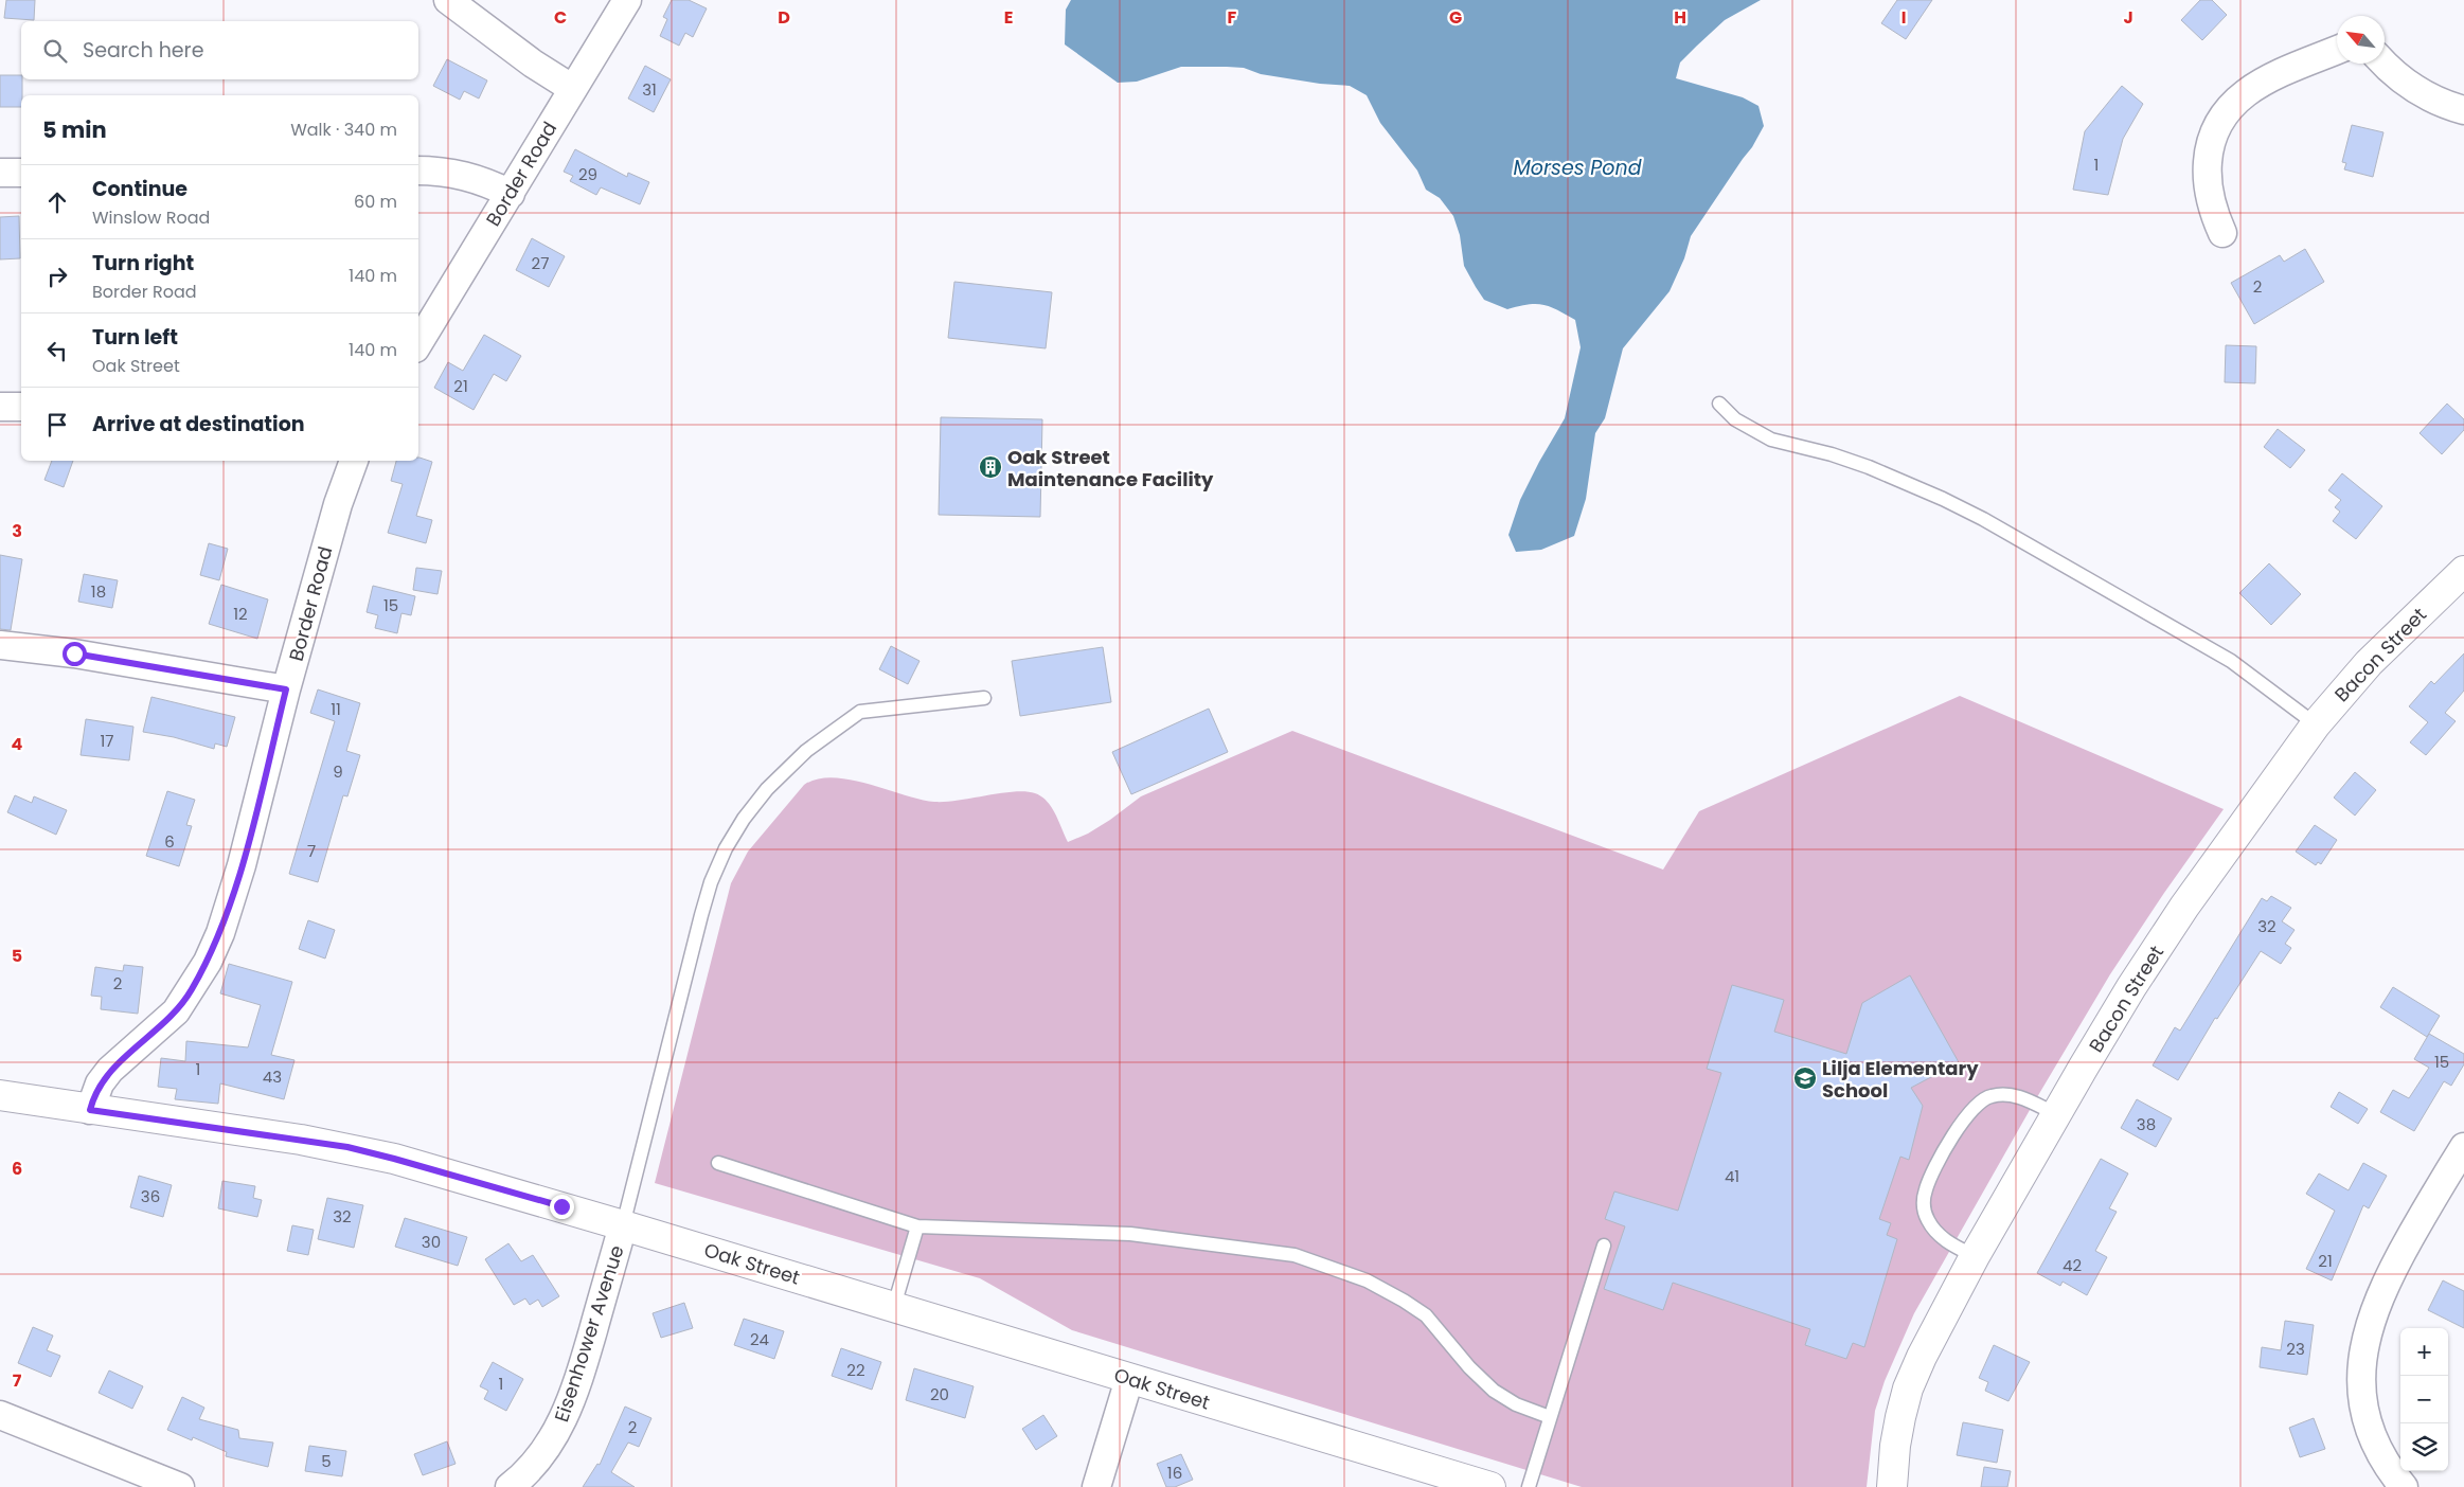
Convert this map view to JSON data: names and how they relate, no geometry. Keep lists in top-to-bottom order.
{
  "streets": {
    "street": [
      "Border Road",
      "Bacon Street",
      "Oak Street",
      "Eisenhower Avenue"
    ]
  },
  "crossings": [
    ["Border Road", "Oak Street"],
    ["Oak Street", "Eisenhower Avenue"]
  ],
  "water": ["Morses Pond"],
  "places": {
    "building": ["Oak Street Maintenance Facility"],
    "school or university": ["Lilja Elementary School"]
  },
  "house_numbers": [
    "31",
    "1",
    "29",
    "27",
    "2",
    "21",
    "18",
    "15",
    "12",
    "11",
    "17",
    "9",
    "6",
    "7",
    "32",
    "2",
    "15",
    "1",
    "43",
    "38",
    "41",
    "36",
    "32",
    "30",
    "21",
    "42",
    "24",
    "23",
    "22",
    "1",
    "20",
    "2",
    "5",
    "16"
  ],
  "north": "top left",
  "page": {
    "search": "Search here",
    "heading": ["5 min", "Walk · 340 m"],
    "list": [
      ["Continue", "Winslow Road", "60 m"],
      ["Turn right", "Border Road", "140 m"],
      ["Turn left", "Oak Street", "140 m"],
      "Arrive at destination"
    ],
    "map_buttons": ["+", "−"]
  },
  "grid": {
    "columns": [
      "C",
      "D",
      "E",
      "F",
      "G",
      "H",
      "I",
      "J"
    ],
    "rows": [
      "3",
      "4",
      "5",
      "6",
      "7"
    ]
  }
}
